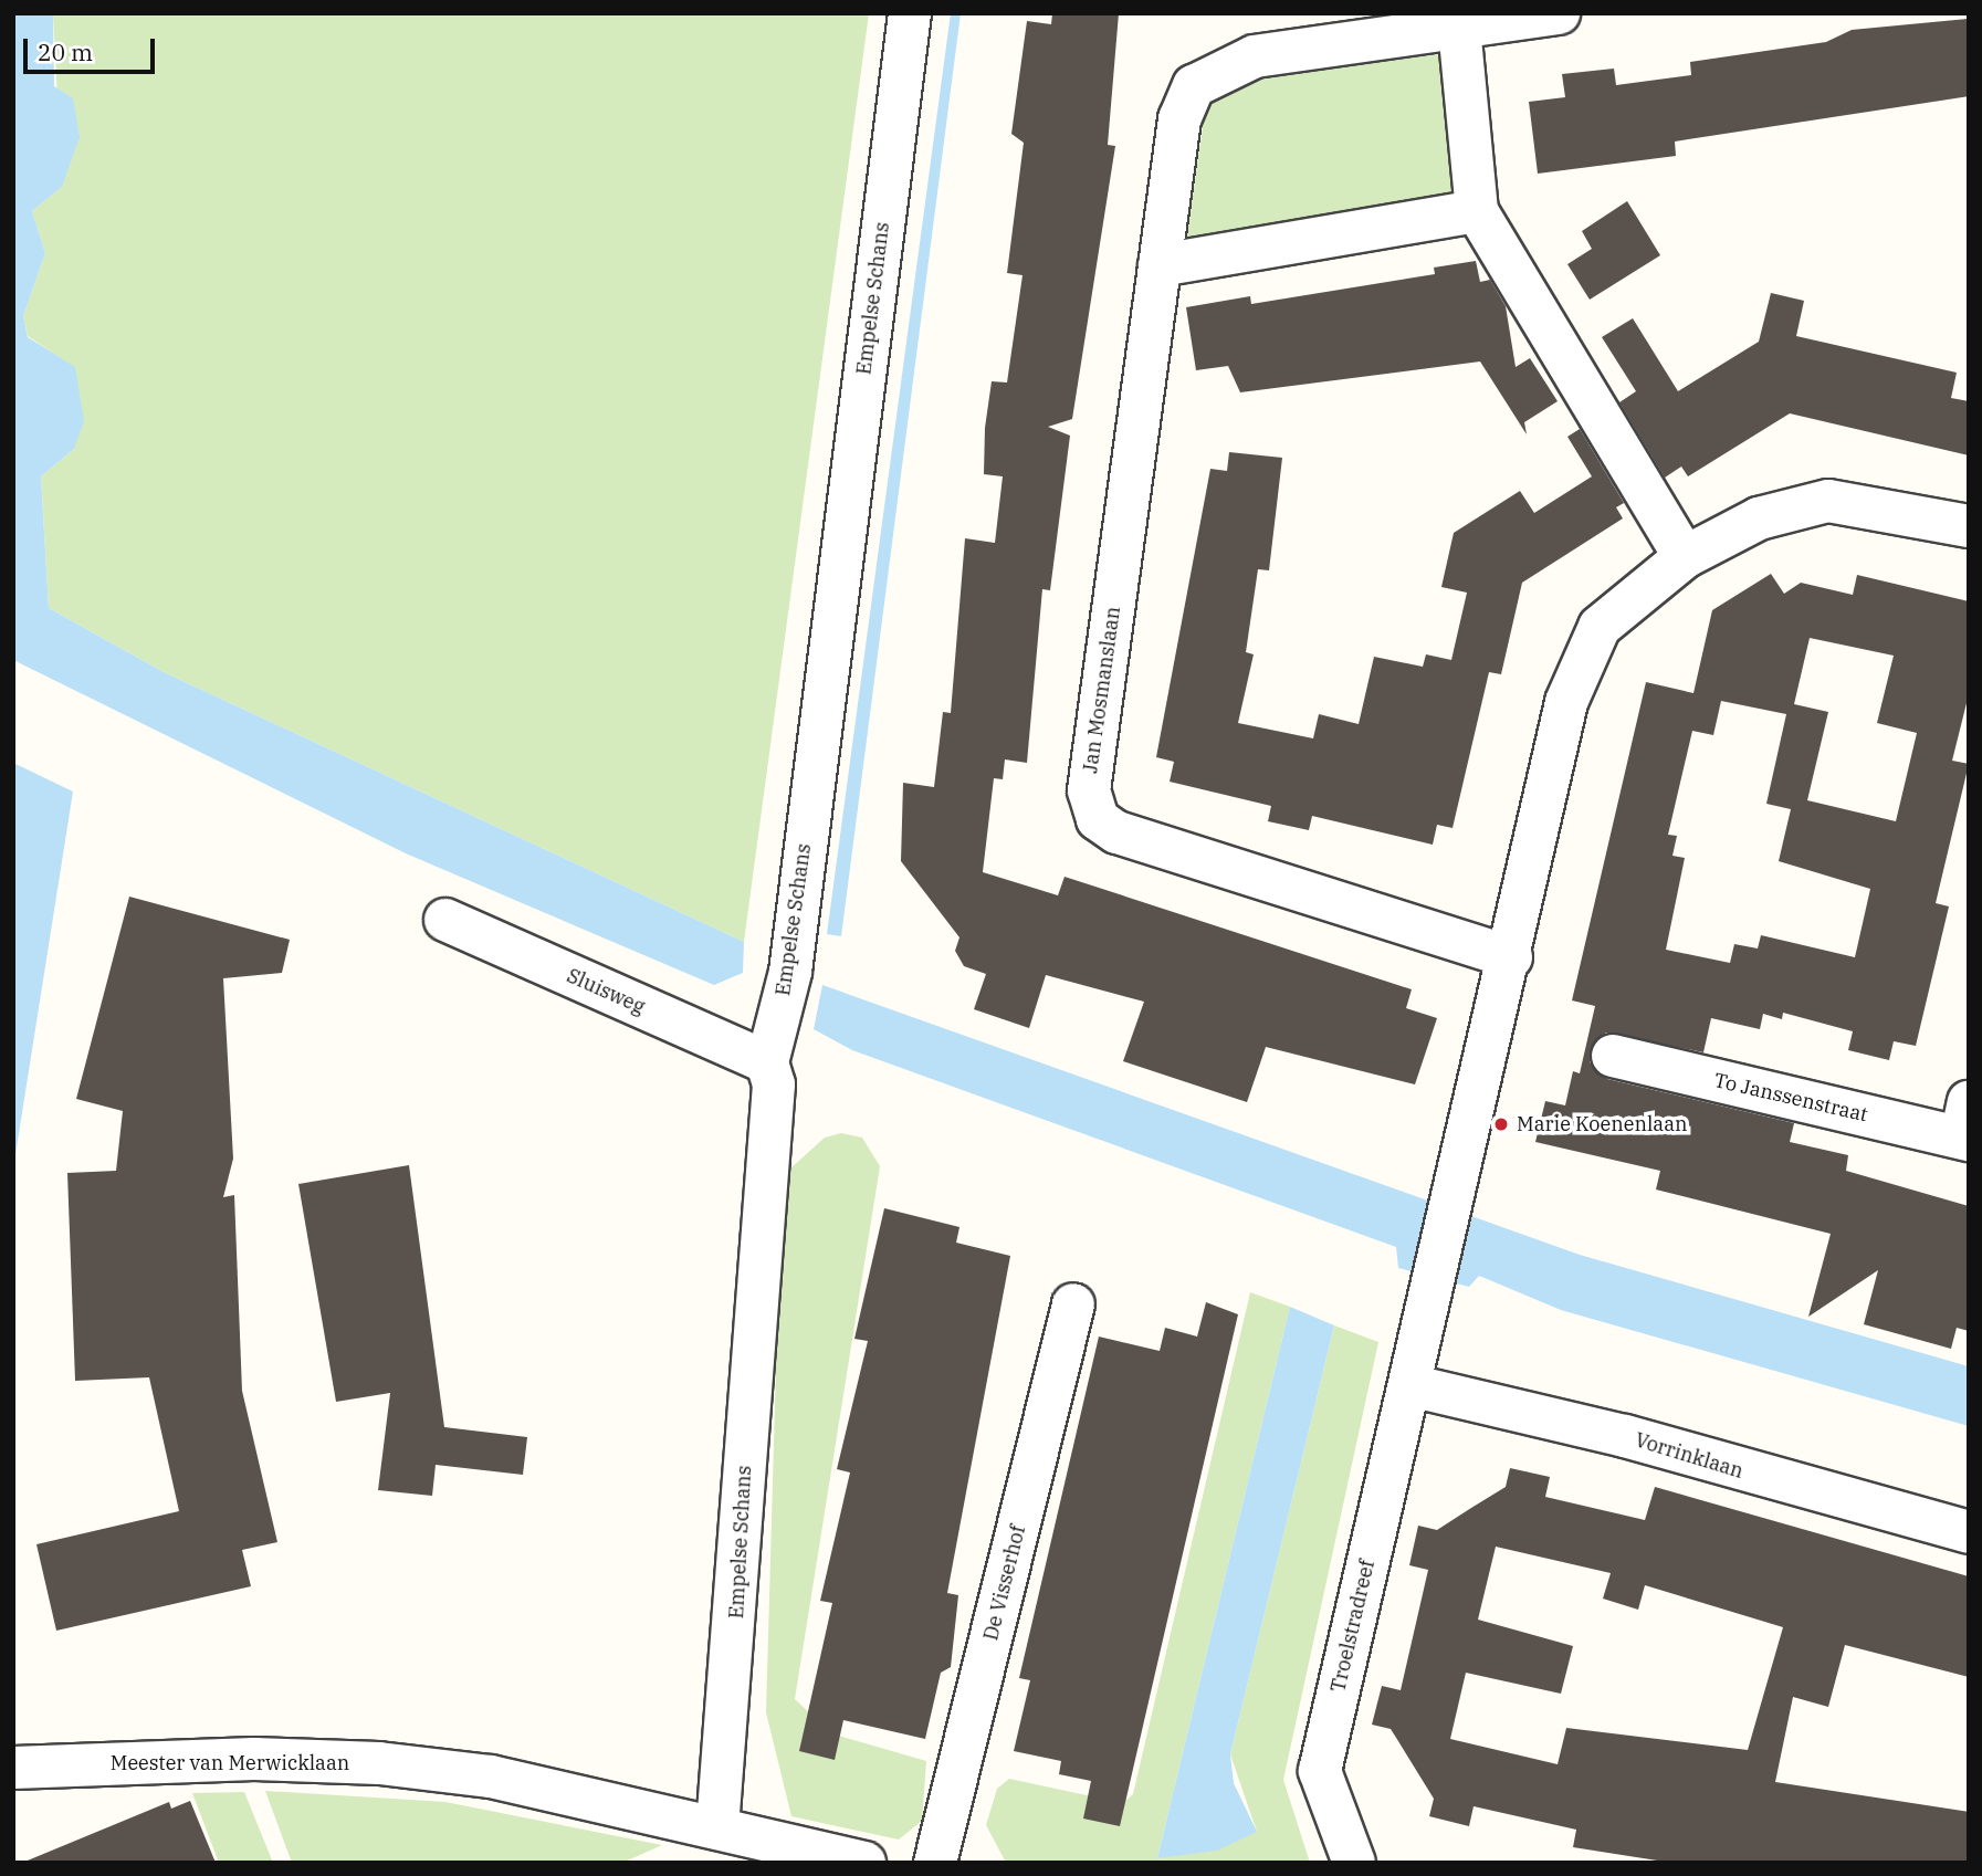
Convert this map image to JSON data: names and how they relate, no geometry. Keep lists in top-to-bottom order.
{
  "streets": {
    "street": [
      "Empelse Schans",
      "Jan Mosmanslaan",
      "Sluisweg",
      "To Janssenstraat",
      "Vorrinklaan",
      "De Visserhof",
      "Troelstradreef",
      "Meester van Merwicklaan"
    ]
  },
  "crossings": [
    ["Empelse Schans", "Sluisweg"],
    ["Empelse Schans", "Meester van Merwicklaan"],
    ["Vorrinklaan", "Troelstradreef"]
  ],
  "places": ["Marie Koenenlaan"],
  "scale_bar": "20 m"
}
